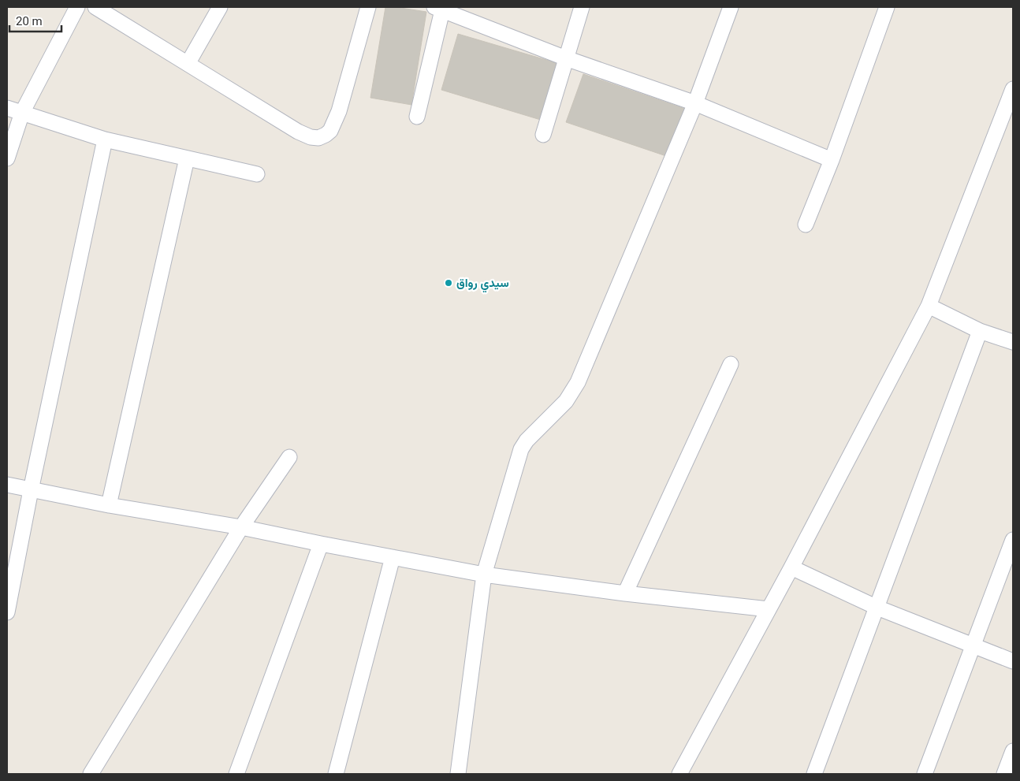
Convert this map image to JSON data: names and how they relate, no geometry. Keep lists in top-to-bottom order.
{
  "places": ["سيدي رواق"],
  "scale_bar": "20 m"
}
